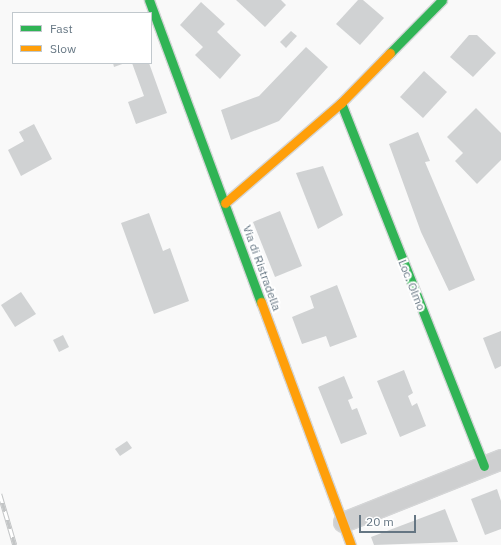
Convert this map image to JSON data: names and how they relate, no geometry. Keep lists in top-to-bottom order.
{
  "streets": {
    "street": ["Via di Ristradella", "Loc. Olmo"]
  },
  "crossings": [
    ["Via di Ristradella", "Loc. Olmo"]
  ],
  "legend": ["Fast", "Slow"],
  "scale_bar": "20 m"
}
